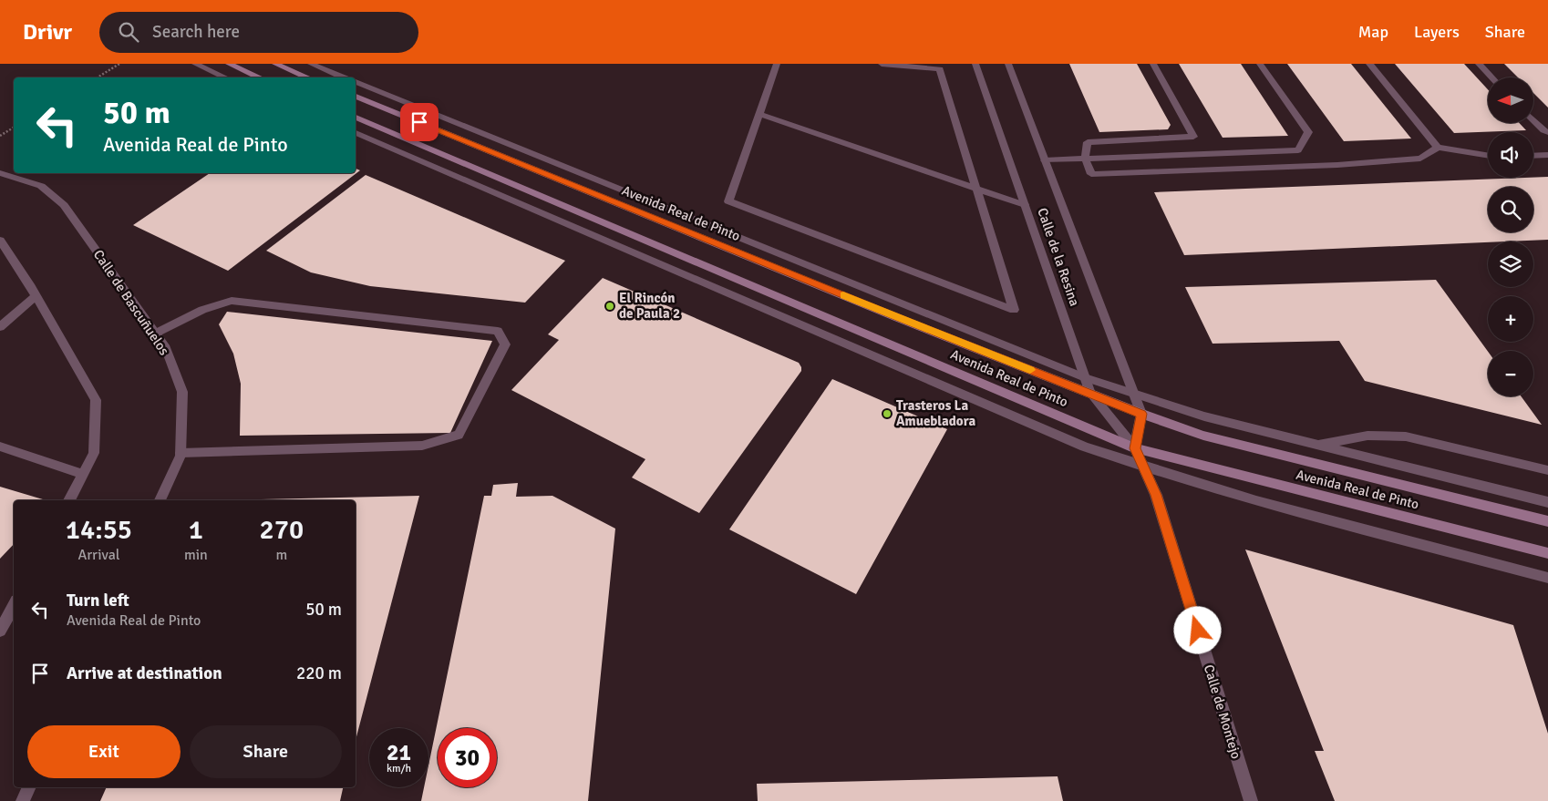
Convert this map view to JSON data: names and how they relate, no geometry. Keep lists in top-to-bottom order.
{
  "streets": {
    "main road": ["Avenida Real de Pinto"],
    "street": ["Calle de la Resina", "Calle de Bascuñuelos", "Calle de Montejo"]
  },
  "crossings": [
    ["Avenida Real de Pinto", "Calle de la Resina"],
    ["Avenida Real de Pinto", "Calle de Montejo"],
    ["Calle de la Resina", "Calle de Montejo"]
  ],
  "places": ["El Rincón de Paula 2", "Trasteros La Amuebladora"],
  "north": "left",
  "page": {
    "header": "Drivr",
    "search": "Search here",
    "nav": ["Map", "Layers", "Share"],
    "map_buttons": ["+", "−"],
    "turn": ["50 m", "Avenida Real de Pinto"],
    "eta": [
      "14:55",
      "Arrival",
      "1",
      "min",
      "270",
      "m"
    ],
    "list": [
      {
        "name": "Turn left",
        "note": "Avenida Real de Pinto",
        "value": "50 m"
      },
      {
        "name": "Arrive at destination",
        "value": "220 m"
      }
    ],
    "buttons": ["Exit", "Share"],
    "speed": "21 km/h",
    "limit": "30"
  }
}
